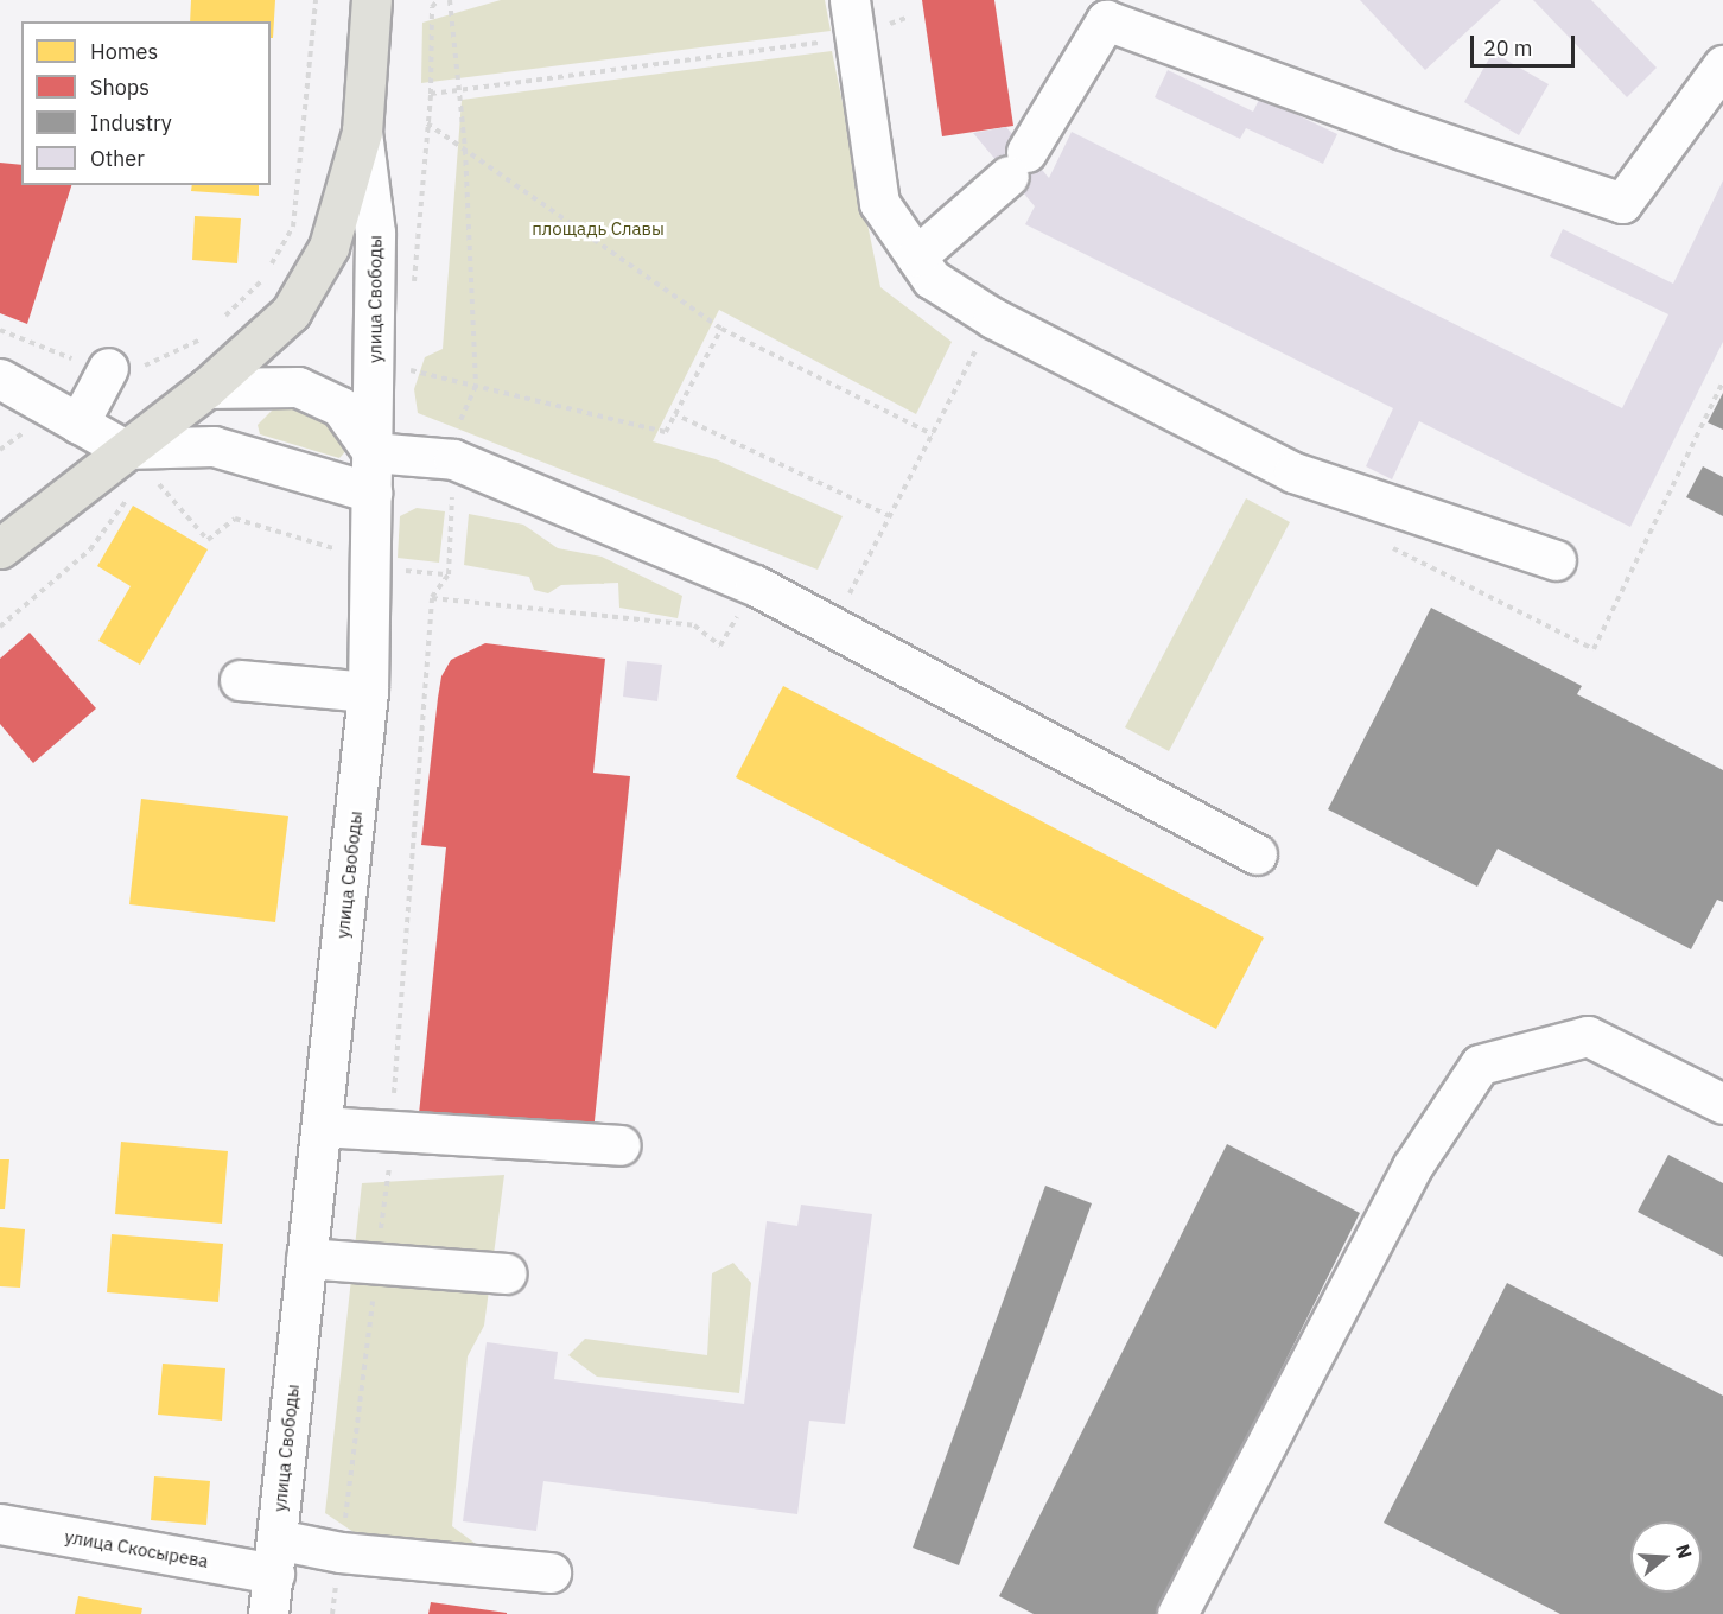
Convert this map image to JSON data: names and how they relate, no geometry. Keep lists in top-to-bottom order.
{
  "streets": {
    "main road": ["улица Свободы"],
    "street": ["улица Скосырева"]
  },
  "crossings": [
    ["улица Свободы", "улица Скосырева"]
  ],
  "parks": ["площадь Славы"],
  "legend": [
    "Homes",
    "Shops",
    "Industry",
    "Other"
  ],
  "scale_bar": "20 m",
  "north": "right"
}
